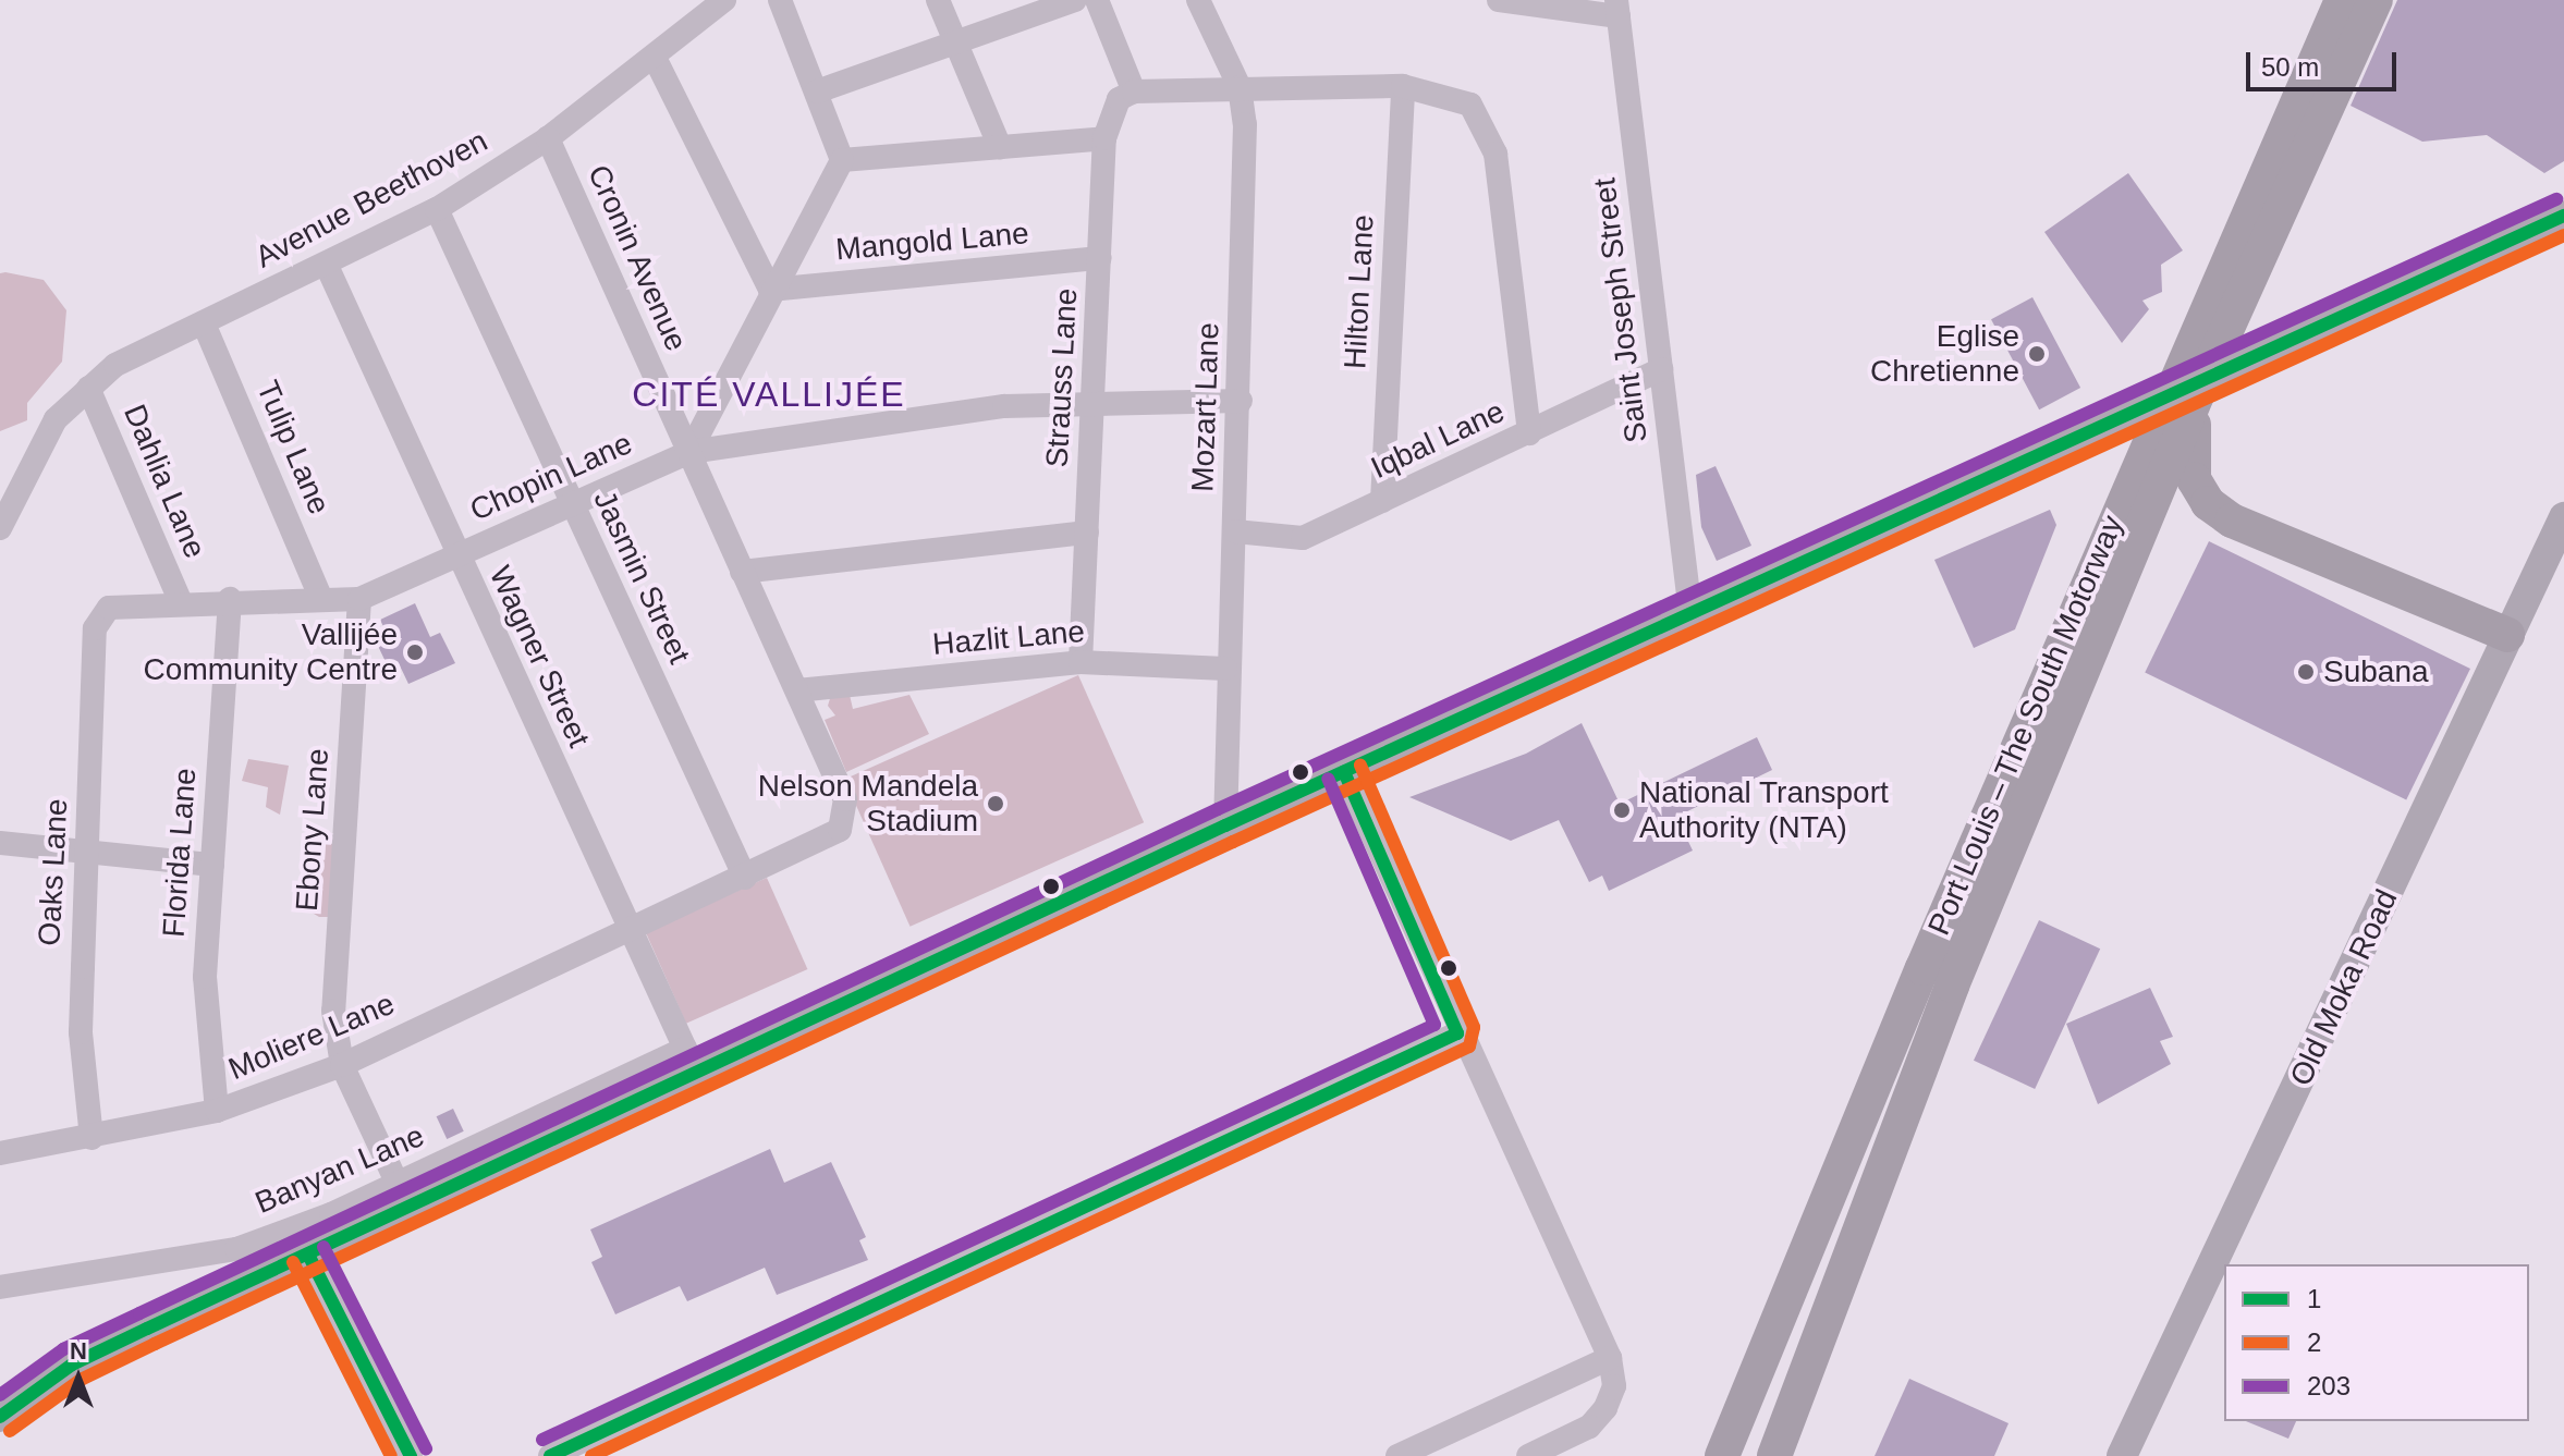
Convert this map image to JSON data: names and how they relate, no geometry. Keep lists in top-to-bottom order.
{
  "streets": {
    "highway": ["Port Louis – The South Motorway"],
    "main road": ["Old Moka Road"],
    "street": [
      "Avenue Beethoven",
      "Mangold Lane",
      "Cronin Avenue",
      "Hilton Lane",
      "Saint Joseph Street",
      "Strauss Lane",
      "Mozart Lane",
      "Iqbal Lane",
      "Tulip Lane",
      "Chopin Lane",
      "Dahlia Lane",
      "Jasmin Street",
      "Hazlit Lane",
      "Wagner Street",
      "Ebony Lane",
      "Florida Lane",
      "Oaks Lane",
      "Moliere Lane",
      "Banyan Lane"
    ]
  },
  "crossings": [
    ["Avenue Beethoven", "Cronin Avenue"],
    ["Avenue Beethoven", "Tulip Lane"],
    ["Avenue Beethoven", "Dahlia Lane"],
    ["Avenue Beethoven", "Jasmin Street"],
    ["Avenue Beethoven", "Wagner Street"],
    ["Mangold Lane", "Strauss Lane"],
    ["Cronin Avenue", "Chopin Lane"],
    ["Cronin Avenue", "Jasmin Street"],
    ["Cronin Avenue", "Hazlit Lane"],
    ["Cronin Avenue", "Moliere Lane"],
    ["Hilton Lane", "Iqbal Lane"],
    ["Saint Joseph Street", "Iqbal Lane"],
    ["Strauss Lane", "Chopin Lane"],
    ["Strauss Lane", "Hazlit Lane"],
    ["Mozart Lane", "Iqbal Lane"],
    ["Mozart Lane", "Chopin Lane"],
    ["Mozart Lane", "Hazlit Lane"],
    ["Tulip Lane", "Chopin Lane"],
    ["Chopin Lane", "Dahlia Lane"],
    ["Chopin Lane", "Jasmin Street"],
    ["Chopin Lane", "Wagner Street"],
    ["Chopin Lane", "Ebony Lane"],
    ["Chopin Lane", "Florida Lane"],
    ["Chopin Lane", "Oaks Lane"],
    ["Jasmin Street", "Moliere Lane"],
    ["Wagner Street", "Moliere Lane"],
    ["Wagner Street", "Banyan Lane"],
    ["Ebony Lane", "Moliere Lane"],
    ["Ebony Lane", "Banyan Lane"],
    ["Florida Lane", "Moliere Lane"],
    ["Oaks Lane", "Moliere Lane"]
  ],
  "districts": ["CITÉ VALLIJÉE"],
  "places": [
    "Eglise Chretienne",
    "Vallijée Community Centre",
    "Subana",
    "Nelson Mandela Stadium",
    "National Transport Authority (NTA)"
  ],
  "lines": ["transit line 203", "transit line 1", "transit line 2"],
  "legend": ["1", "2", "203"],
  "scale_bar": "50 m",
  "north": "top"
}
